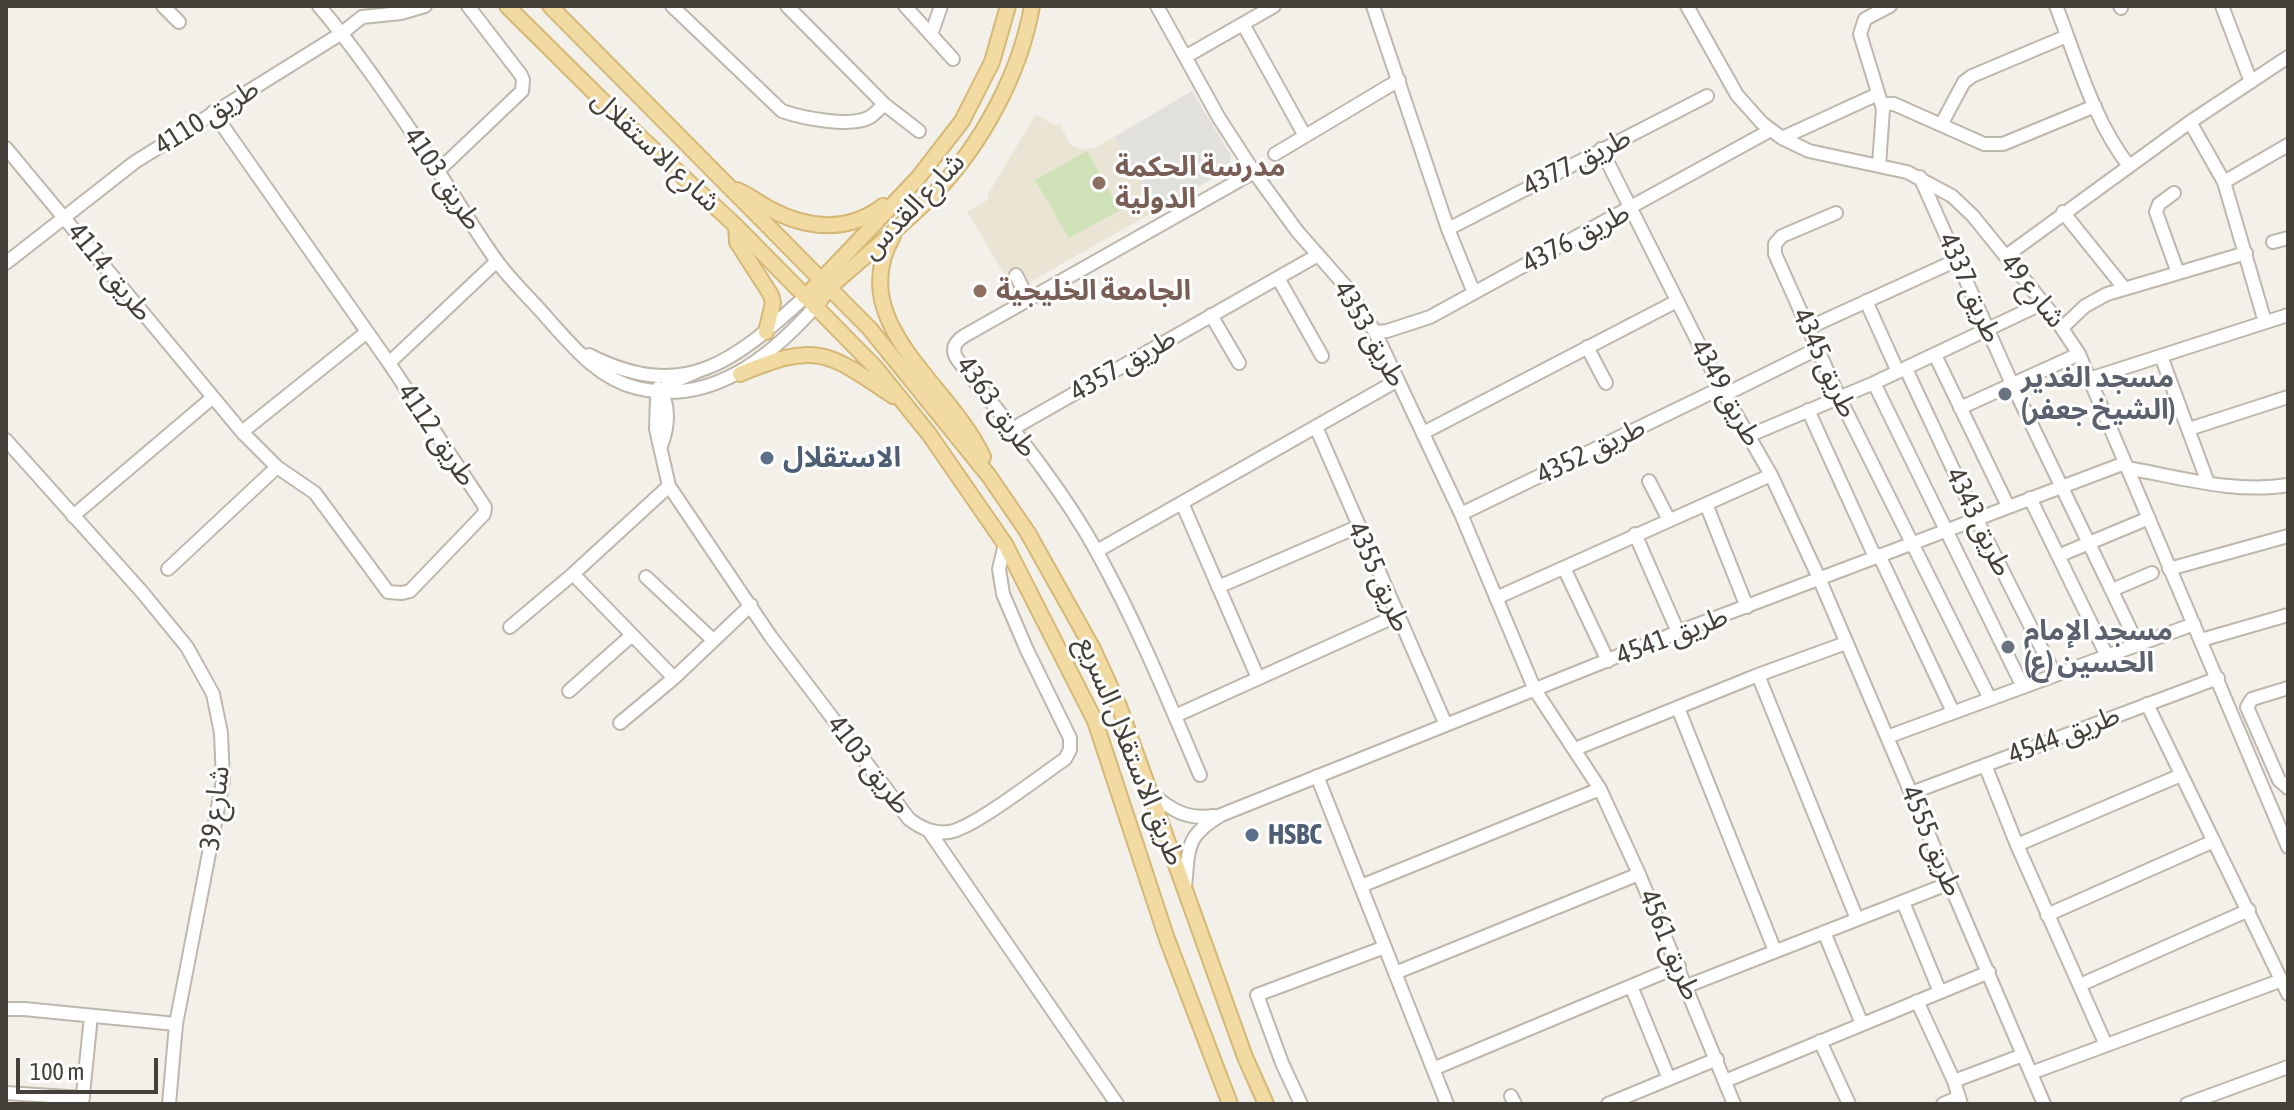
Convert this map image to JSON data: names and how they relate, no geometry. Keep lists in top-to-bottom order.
{
  "streets": {
    "main road": ["شارع الاستقلال", "شارع القدس", "طريق الاستقلال السريع"],
    "street": [
      "طريق 4110",
      "طريق 4377",
      "طريق 4103",
      "طريق 4376",
      "طريق 4114",
      "طريق 4337",
      "شارع 49",
      "طريق 4353",
      "طريق 4345",
      "طريق 4357",
      "طريق 4349",
      "طريق 4363",
      "طريق 4112",
      "طريق 4352",
      "طريق 4343",
      "طريق 4355",
      "طريق 4541",
      "طريق 4544",
      "شارع 39",
      "طريق 4555",
      "طريق 4561"
    ]
  },
  "crossings": [
    ["طريق 4110", "طريق 4103"],
    ["طريق 4110", "طريق 4114"],
    ["طريق 4110", "طريق 4112"],
    ["شارع الاستقلال", "طريق 4103"],
    ["شارع الاستقلال", "شارع القدس"],
    ["شارع الاستقلال", "طريق الاستقلال السريع"],
    ["طريق 4377", "طريق 4349"],
    ["طريق 4103", "شارع القدس"],
    ["طريق 4103", "طريق الاستقلال السريع"],
    ["شارع القدس", "طريق الاستقلال السريع"],
    ["طريق 4376", "شارع 49"],
    ["طريق 4376", "طريق 4353"],
    ["طريق 4376", "طريق 4349"],
    ["طريق 4114", "طريق 4112"],
    ["طريق 4337", "شارع 49"],
    ["طريق 4337", "طريق 4541"],
    ["شارع 49", "طريق 4541"],
    ["شارع 49", "طريق 4544"],
    ["طريق 4353", "طريق 4357"],
    ["طريق 4353", "طريق 4363"],
    ["طريق 4353", "طريق 4352"],
    ["طريق 4353", "طريق 4541"],
    ["طريق 4353", "طريق 4561"],
    ["طريق 4345", "طريق 4352"],
    ["طريق 4345", "طريق 4541"],
    ["طريق 4357", "طريق 4363"],
    ["طريق 4349", "طريق 4352"],
    ["طريق 4349", "طريق 4541"],
    ["طريق 4349", "طريق 4555"],
    ["طريق 4343", "طريق 4541"],
    ["طريق 4355", "طريق 4541"],
    ["طريق 4541", "طريق 4555"],
    ["طريق 4541", "طريق 4561"],
    ["طريق 4544", "طريق 4555"]
  ],
  "places": [
    "مدرسة الحكمة الدولية",
    "الجامعة الخليجية",
    "مسجد الغدير (الشيخ جعفر)",
    "الاستقلال",
    "مسجد الإمام الحسين (ع)",
    "HSBC"
  ],
  "scale_bar": "100 m"
}
